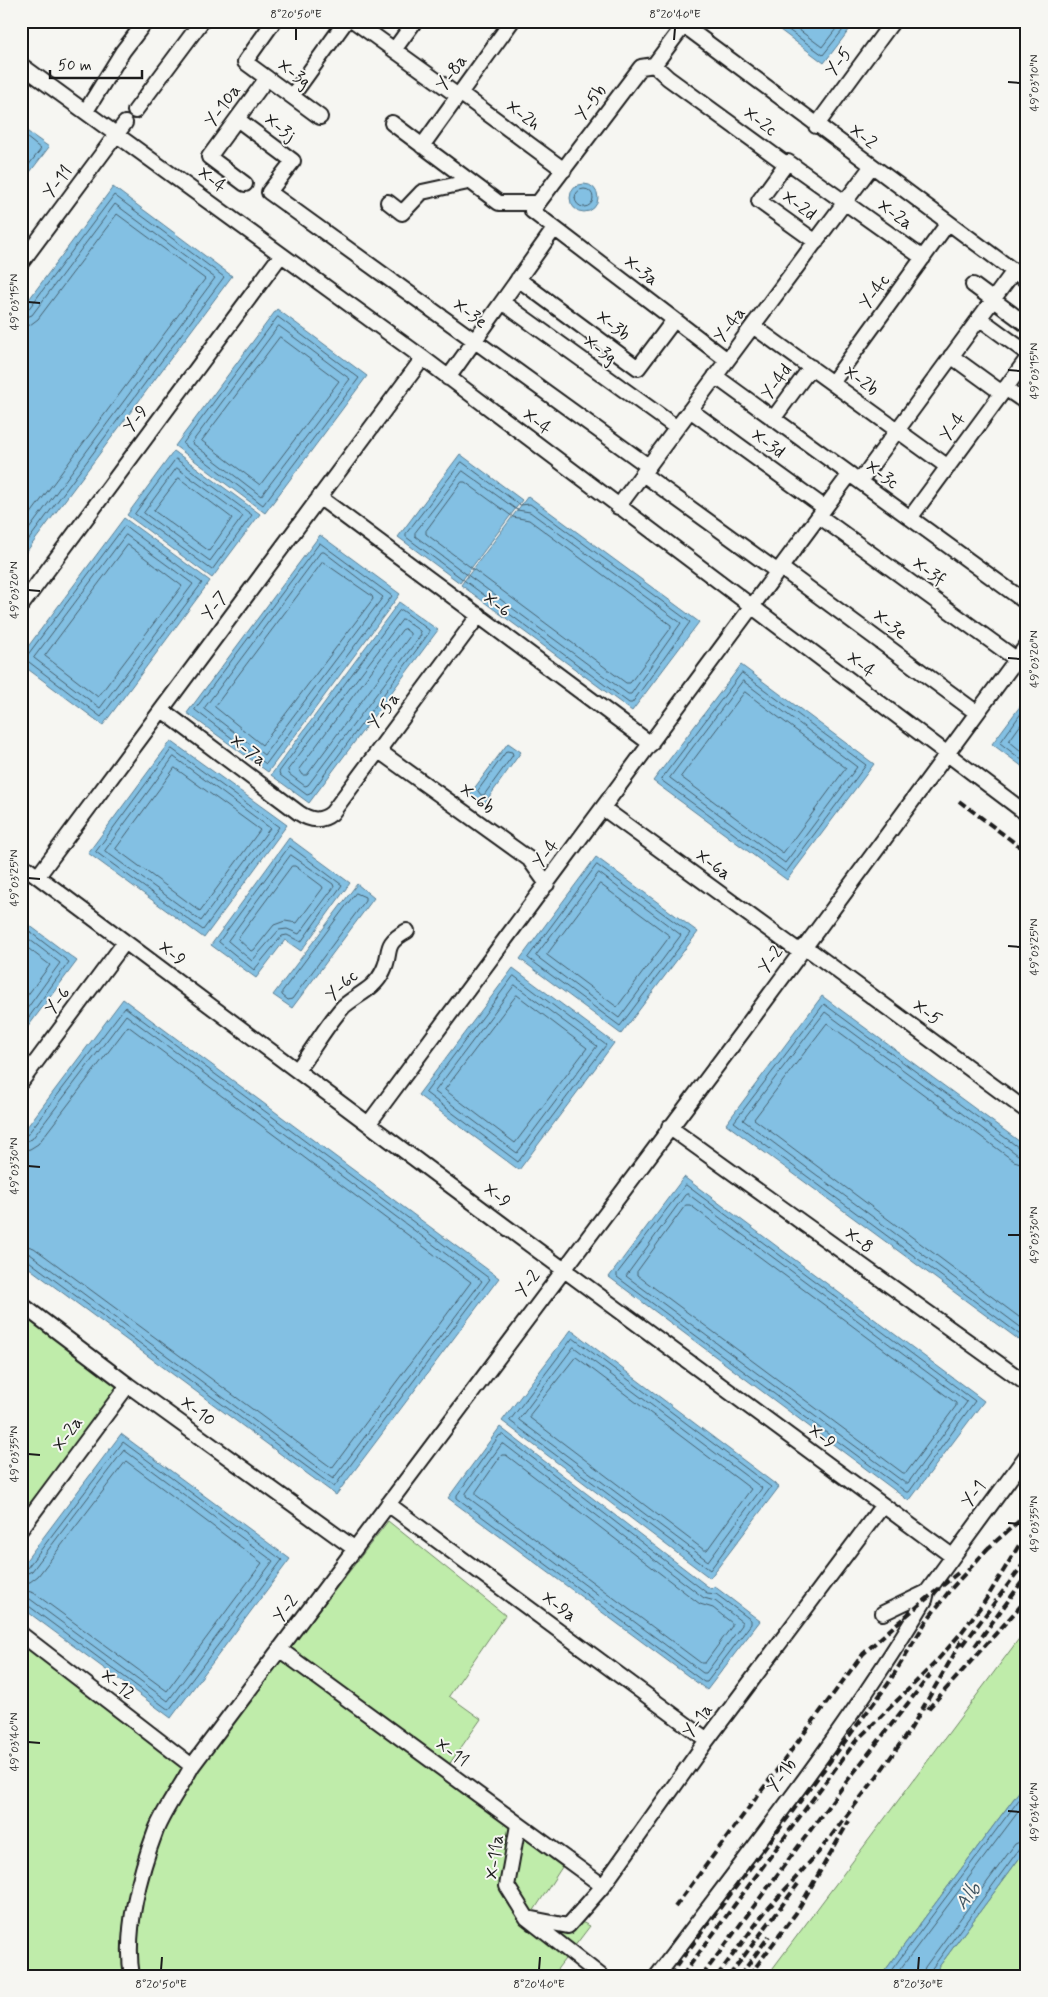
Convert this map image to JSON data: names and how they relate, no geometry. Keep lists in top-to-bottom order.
{
  "streets": {
    "street": [
      "Y-5",
      "Y-8a",
      "X-3g",
      "Y-5b",
      "Y-10a",
      "X-2h",
      "X-2c",
      "X-3j",
      "X-2",
      "X-4",
      "Y-11",
      "X-2d",
      "X-2a",
      "X-3a",
      "Y-4c",
      "X-3e",
      "Y-4a",
      "X-3b",
      "X-2b",
      "Y-4d",
      "Y-9",
      "Y-4",
      "X-3d",
      "X-3c",
      "X-3f",
      "X-6",
      "Y-7",
      "Y-5a",
      "X-7a",
      "X-6b",
      "X-6a",
      "X-9",
      "Y-2",
      "Y-6c",
      "Y-6",
      "X-5",
      "X-8",
      "X-10",
      "Y-1",
      "X-9a",
      "X-12",
      "Y-1a",
      "X-11",
      "Y-1b",
      "X-11a"
    ]
  },
  "crossings": [
    ["Y-5", "X-2"],
    ["Y-8a", "X-2h"],
    ["X-3g", "Y-10a"],
    ["X-3g", "Y-4a"],
    ["Y-5b", "X-2h"],
    ["Y-5b", "X-2c"],
    ["Y-5b", "X-2"],
    ["Y-5b", "X-3a"],
    ["Y-10a", "X-3j"],
    ["X-2c", "X-2d"],
    ["X-2c", "X-2a"],
    ["X-2c", "Y-4a"],
    ["X-3j", "X-3e"],
    ["X-2", "Y-4c"],
    ["X-2", "Y-4a"],
    ["X-4", "Y-11"],
    ["X-4", "Y-4a"],
    ["X-4", "Y-9"],
    ["X-4", "Y-4"],
    ["X-4", "Y-7"],
    ["X-4", "Y-2"],
    ["X-2d", "Y-4a"],
    ["X-2a", "Y-4c"],
    ["X-2a", "Y-4a"],
    ["X-2a", "X-10"],
    ["X-3a", "Y-4a"],
    ["X-3a", "X-3b"],
    ["Y-4c", "X-2b"],
    ["X-3e", "Y-4a"],
    ["X-3e", "Y-2"],
    ["Y-4a", "X-2b"],
    ["Y-4a", "X-3d"],
    ["Y-4a", "X-3c"],
    ["X-2b", "Y-4d"],
    ["X-2b", "Y-4"],
    ["Y-4d", "X-3c"],
    ["Y-4", "X-3c"],
    ["Y-4", "X-6"],
    ["Y-4", "X-6b"],
    ["Y-4", "X-6a"],
    ["Y-4", "X-9"],
    ["X-3d", "X-3f"],
    ["X-3f", "Y-2"],
    ["X-6", "Y-7"],
    ["X-6", "Y-5a"],
    ["Y-7", "X-7a"],
    ["Y-7", "X-9"],
    ["Y-5a", "X-7a"],
    ["Y-5a", "X-6b"],
    ["X-6a", "Y-2"],
    ["X-6a", "X-5"],
    ["X-9", "Y-2"],
    ["X-9", "Y-6c"],
    ["X-9", "Y-6"],
    ["X-9", "Y-1"],
    ["X-9", "Y-1a"],
    ["X-9", "Y-1b"],
    ["Y-2", "X-5"],
    ["Y-2", "X-8"],
    ["Y-2", "X-10"],
    ["Y-2", "X-9a"],
    ["Y-2", "X-12"],
    ["Y-2", "X-11"],
    ["Y-1", "Y-1b"],
    ["X-9a", "Y-1a"],
    ["Y-1a", "X-11"],
    ["Y-1a", "X-11a"],
    ["X-11", "X-11a"]
  ],
  "water": ["Alb"],
  "scale_bar": "50 m",
  "coordinates": [
    "8°20'50\"E",
    "8°20'40\"E",
    "49°03'10\"N",
    "49°03'15\"N",
    "49°03'20\"N",
    "49°03'25\"N",
    "49°03'30\"N",
    "49°03'35\"N",
    "49°03'40\"N",
    "8°20'30\"E"
  ]
}
